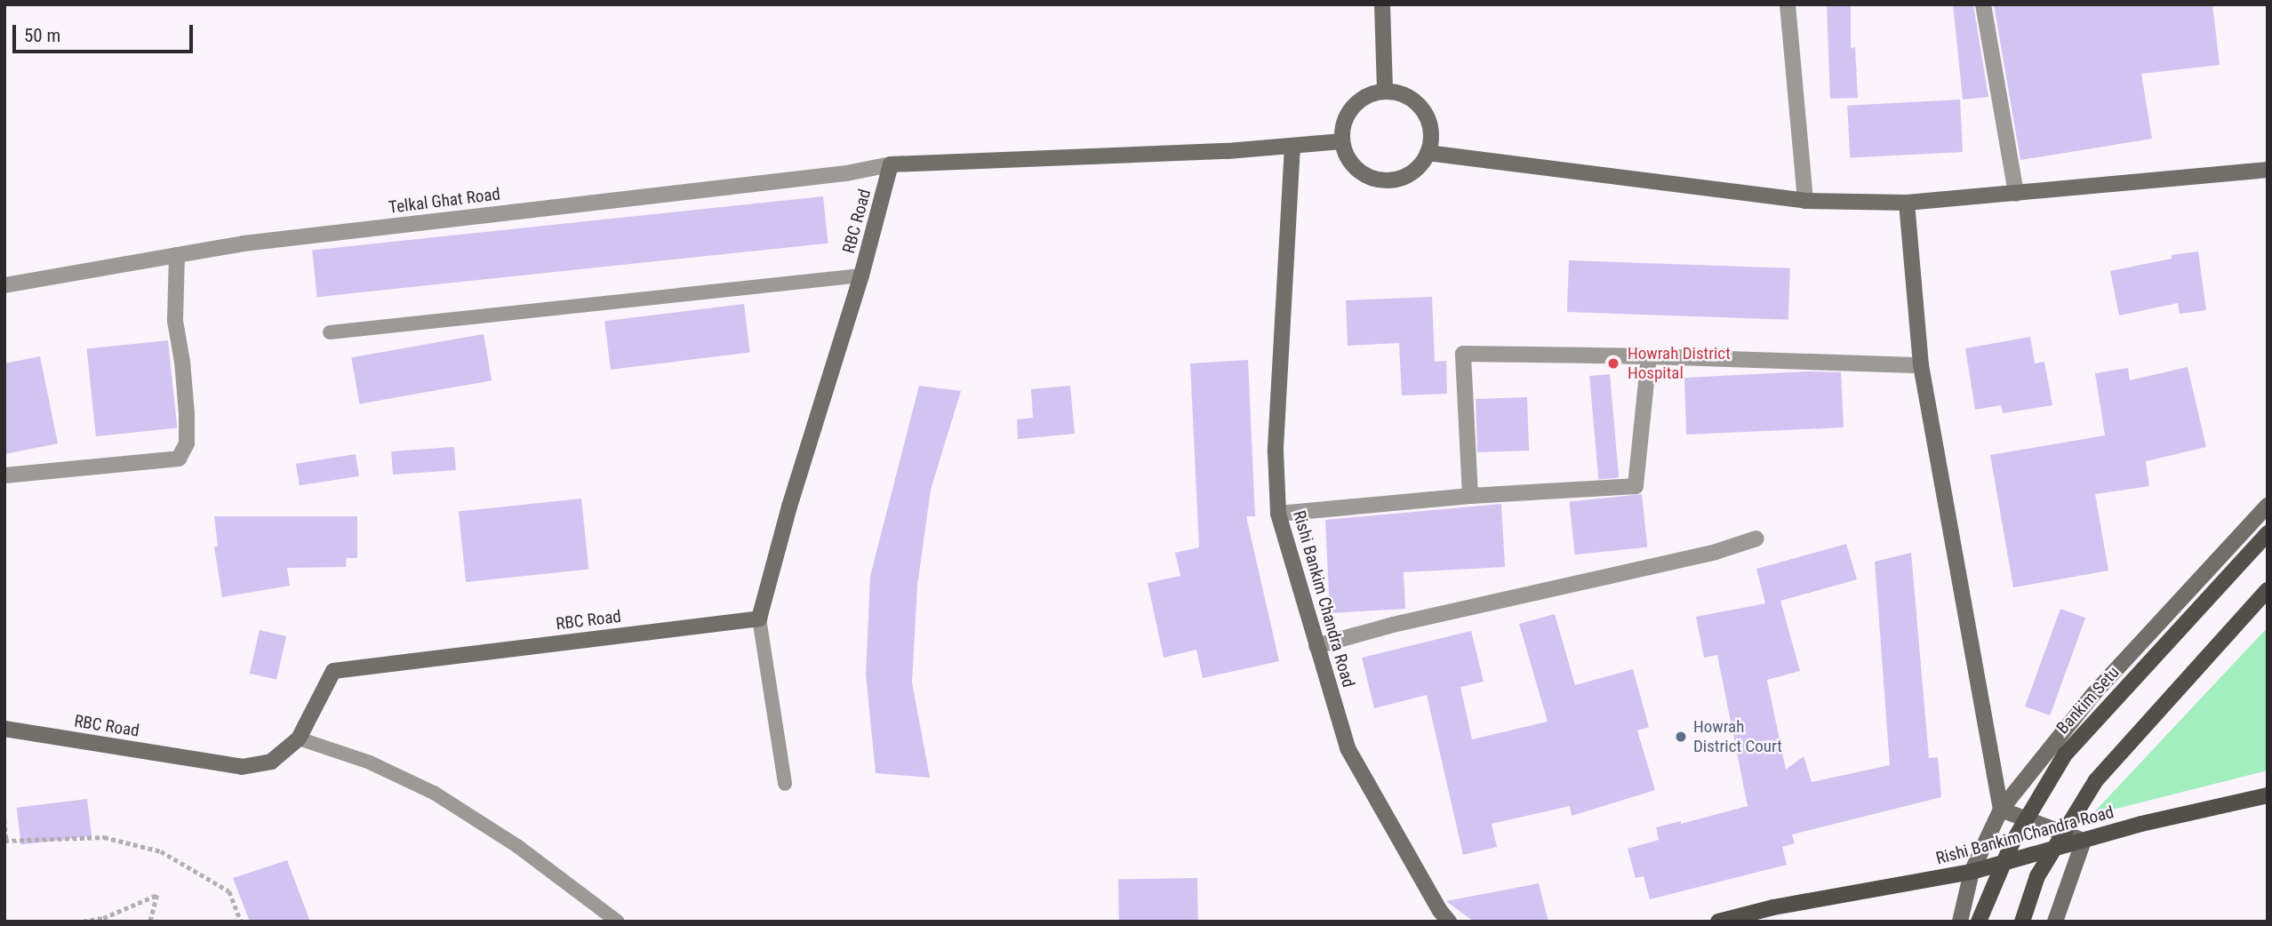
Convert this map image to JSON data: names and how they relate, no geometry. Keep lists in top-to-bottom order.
{
  "streets": {
    "main road": ["RBC Road", "Rishi Bankim Chandra Road", "Bankim Setu"],
    "street": ["Telkal Ghat Road"]
  },
  "crossings": [
    ["Telkal Ghat Road", "RBC Road"]
  ],
  "places": ["Howrah District Hospital", "Howrah District Court"],
  "scale_bar": "50 m"
}
